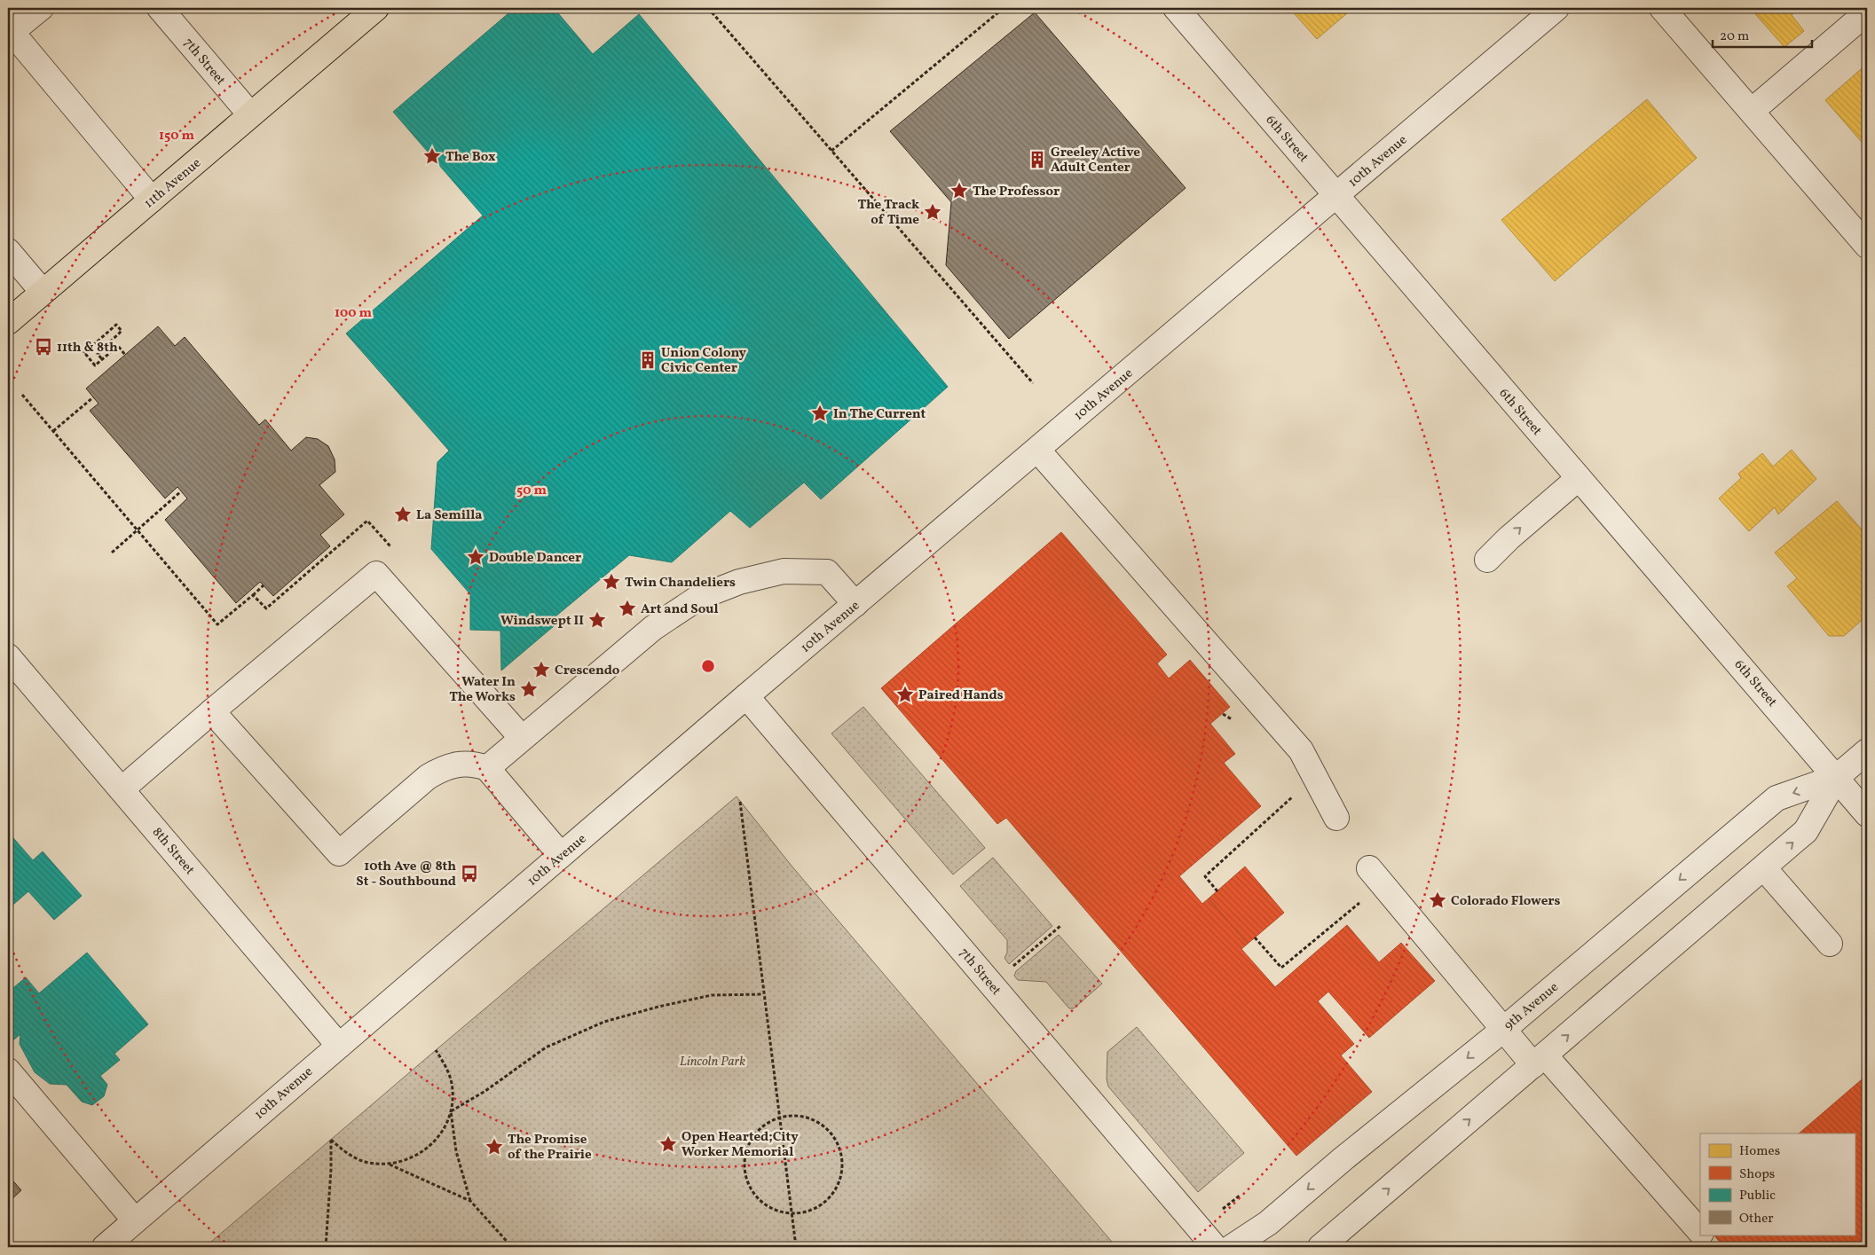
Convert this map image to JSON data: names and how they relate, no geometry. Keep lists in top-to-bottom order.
{
  "streets": {
    "main road": ["11th Avenue"],
    "street": [
      "7th Street",
      "6th Street",
      "10th Avenue",
      "8th Street",
      "9th Avenue"
    ]
  },
  "crossings": [
    ["7th Street", "10th Avenue"],
    ["7th Street", "11th Avenue"],
    ["6th Street", "10th Avenue"],
    ["6th Street", "9th Avenue"],
    ["10th Avenue", "8th Street"]
  ],
  "parks": ["Lincoln Park"],
  "places": {
    "place": [
      "The Box",
      "The Professor",
      "The Track of Time",
      "In The Current",
      "La Semilla",
      "Double Dancer",
      "Twin Chandeliers",
      "Art and Soul",
      "Windswept II",
      "Crescendo",
      "Water In The Works",
      "Paired Hands",
      "Colorado Flowers",
      "Open Hearted;City Worker Memorial",
      "The Promise of the Prairie"
    ],
    "building": ["Greeley Active Adult Center", "Union Colony Civic Center"],
    "bus stop": ["11th & 8th", "10th Ave @ 8th St - Southbound"]
  },
  "legend": [
    "Homes",
    "Shops",
    "Public",
    "Other"
  ],
  "scale_bar": "20 m",
  "rings": ["150 m", "100 m", "50 m"]
}
